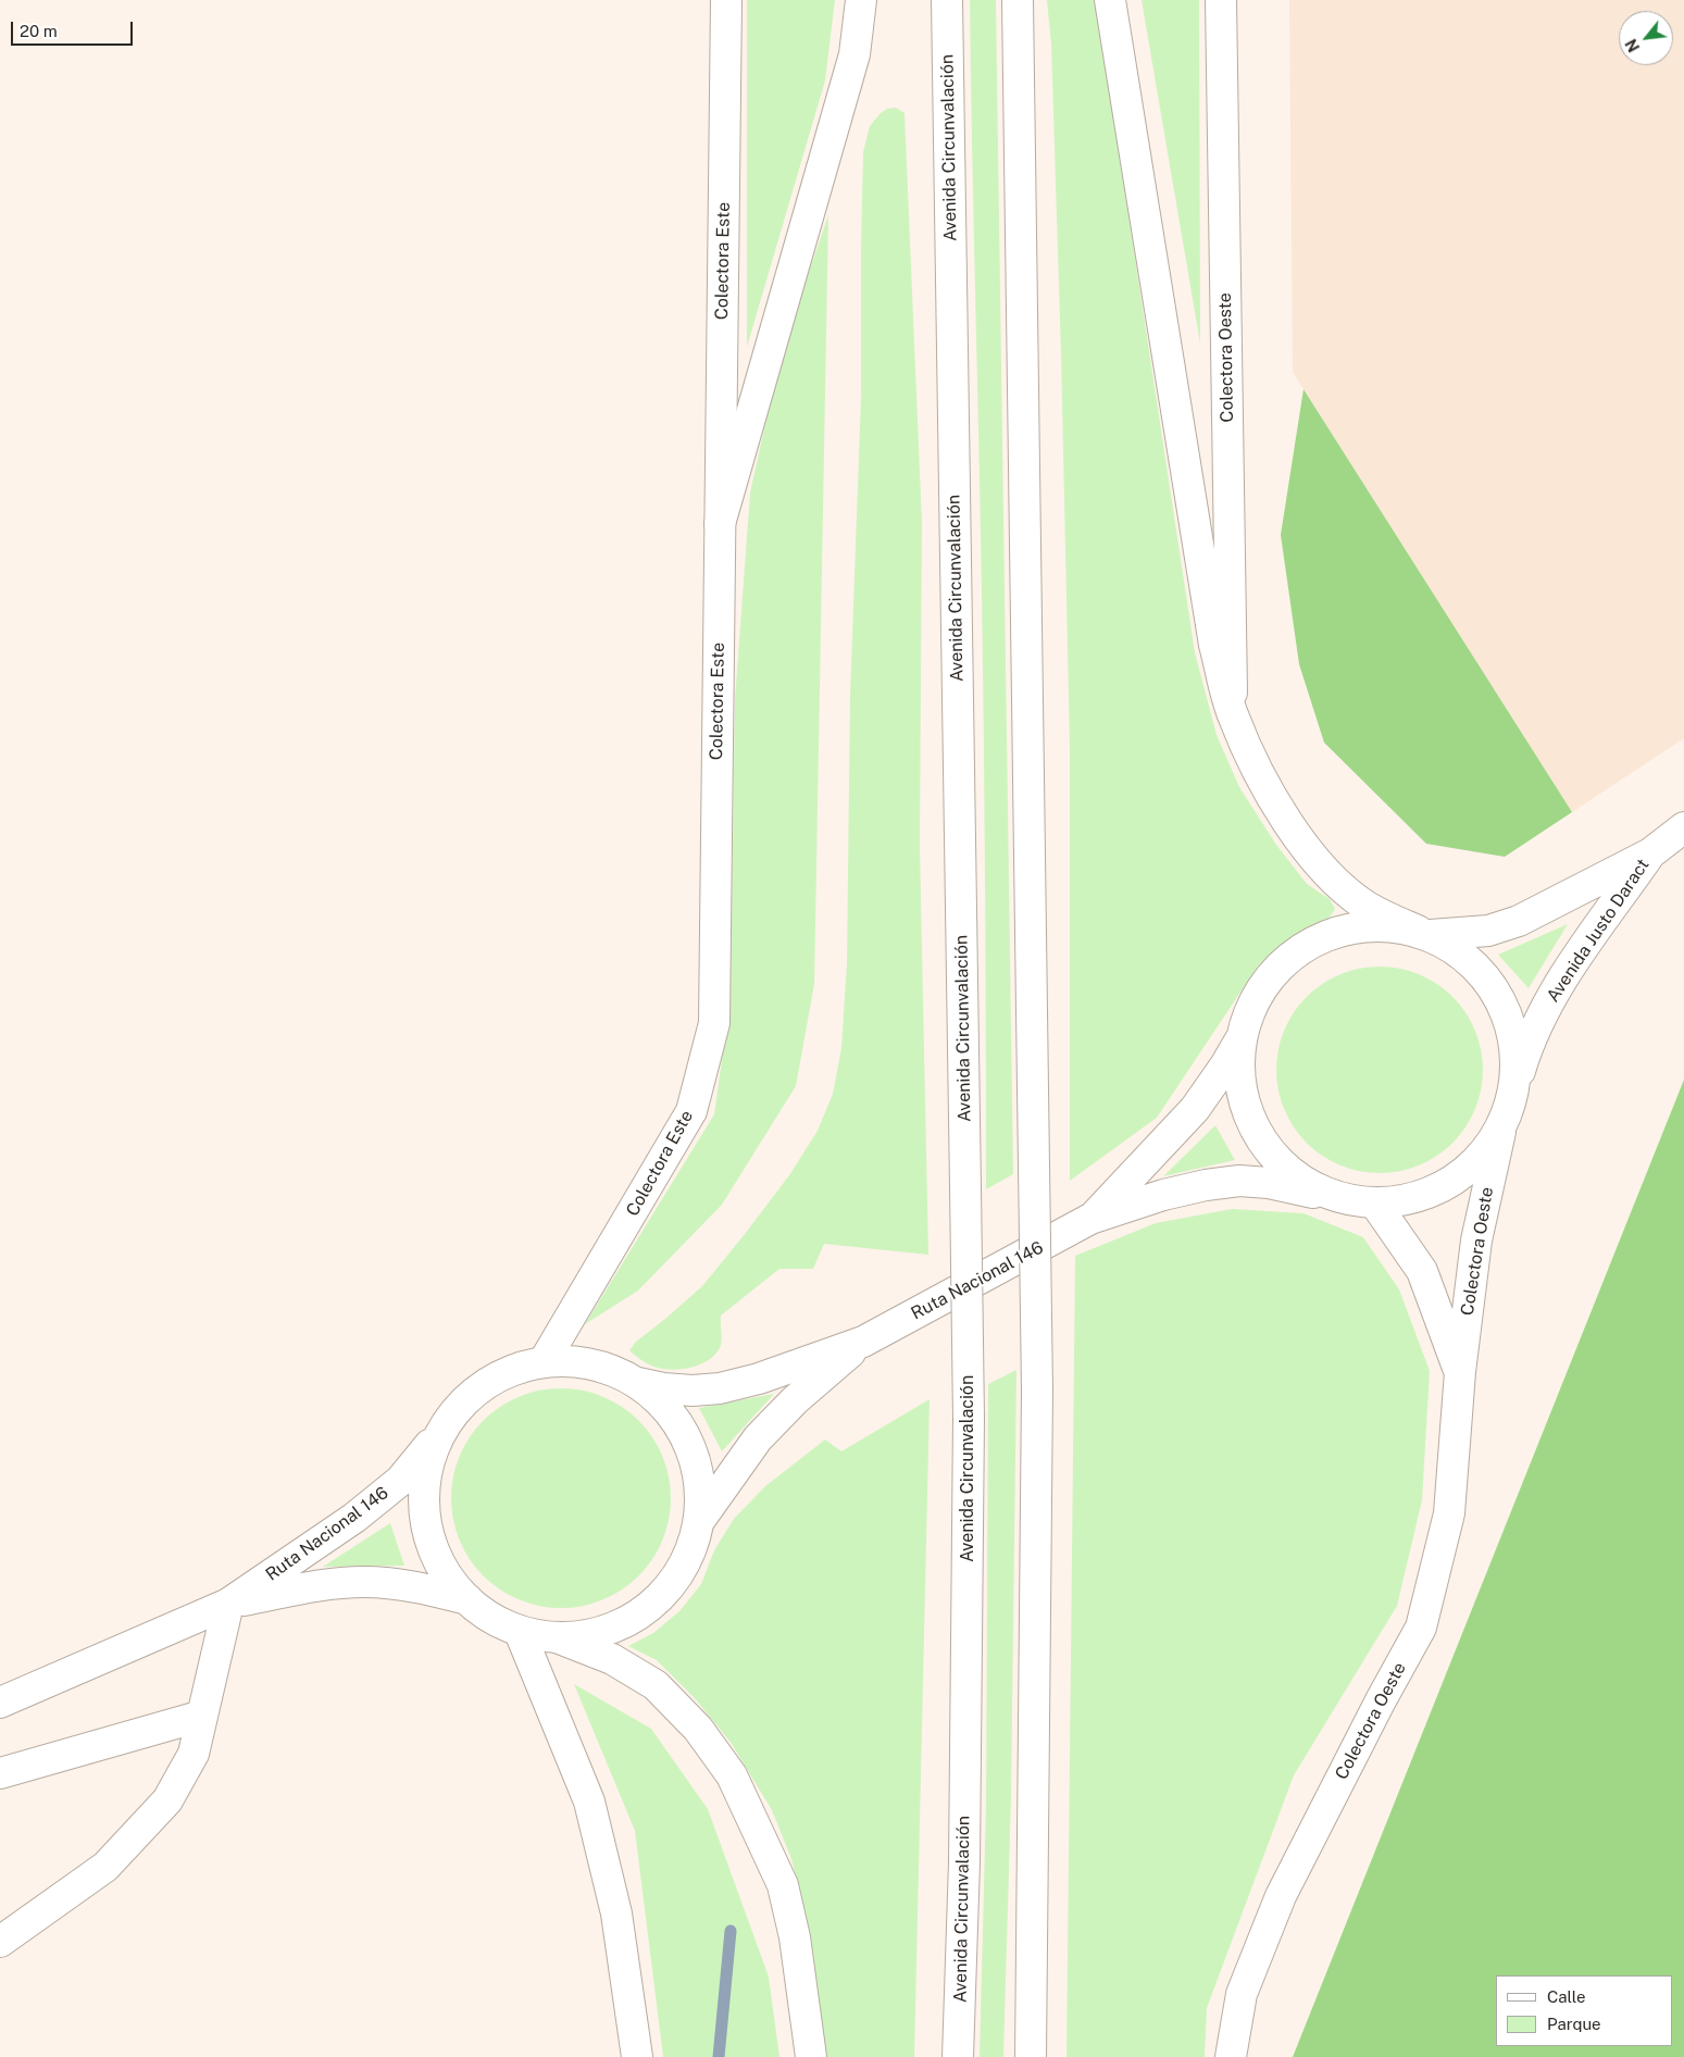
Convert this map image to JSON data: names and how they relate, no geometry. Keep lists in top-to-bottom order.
{
  "streets": {
    "main road": [
      "Avenida Circunvalación",
      "Colectora Este",
      "Colectora Oeste",
      "Avenida Justo Daract",
      "Ruta Nacional 146"
    ]
  },
  "crossings": [
    ["Colectora Este", "Ruta Nacional 146"],
    ["Colectora Oeste", "Ruta Nacional 146"],
    ["Avenida Justo Daract", "Ruta Nacional 146"]
  ],
  "legend": ["Calle", "Parque"],
  "scale_bar": "20 m",
  "north": "bottom left"
}
